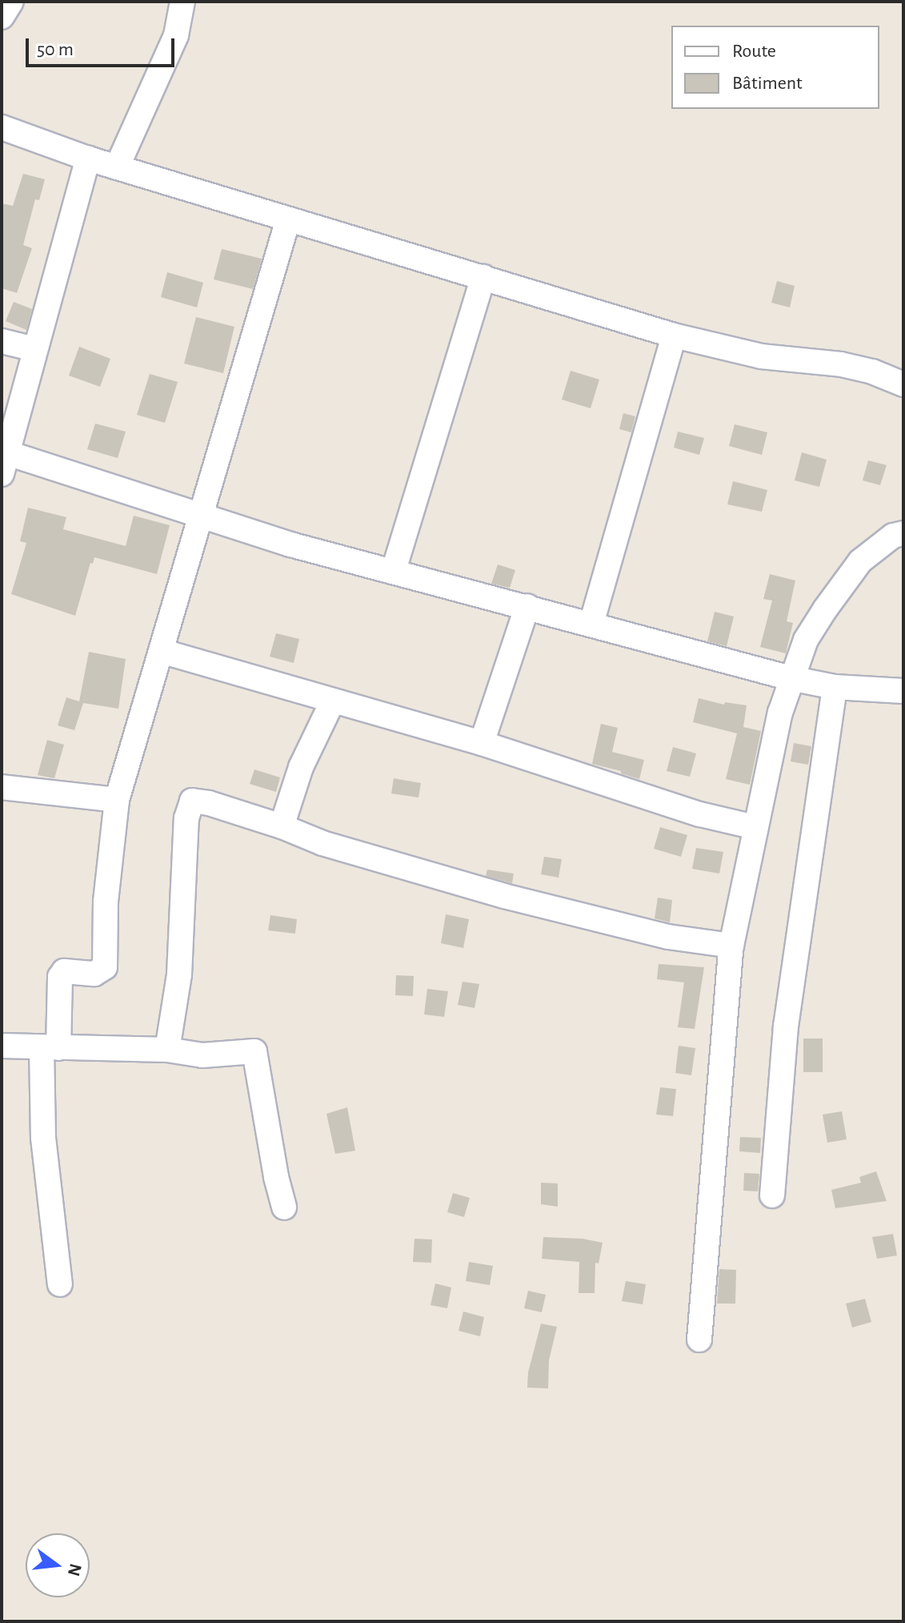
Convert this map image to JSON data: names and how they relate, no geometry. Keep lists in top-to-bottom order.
{
  "legend": ["Route", "Bâtiment"],
  "scale_bar": "50 m",
  "north": "right"
}
